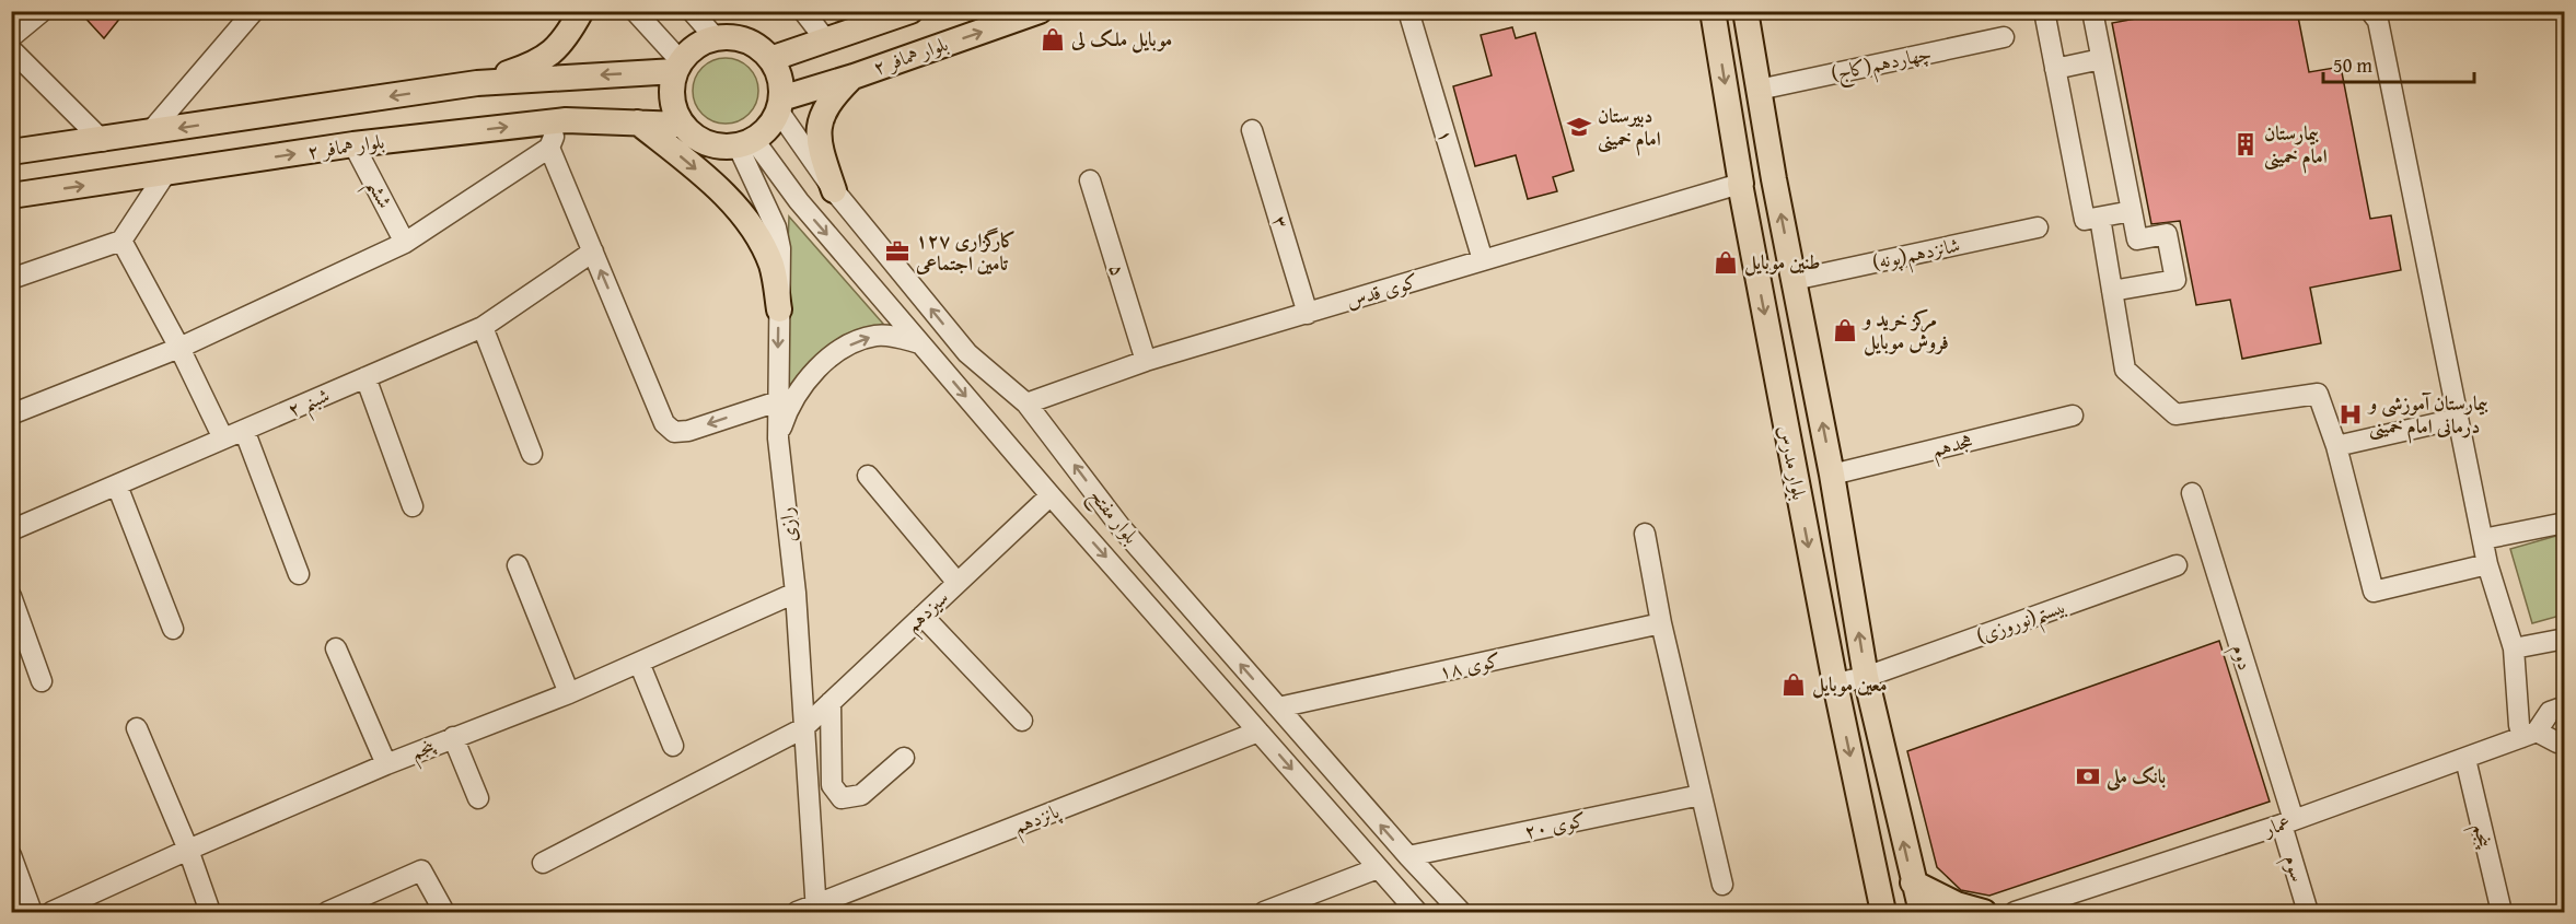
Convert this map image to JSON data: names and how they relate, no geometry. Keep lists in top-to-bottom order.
{
  "streets": {
    "main road": ["بلوار همافر ۲", "بلوار مدرس"],
    "street": [
      "چهاردهم(کاج)",
      "۱",
      "ششم",
      "۳",
      "شانزدهم(پونه)",
      "۵",
      "کوی قدس",
      "شبنم ۲",
      "هجدهم",
      "بلوار مفتح",
      "رازی",
      "سیزدهم",
      "بیستم(نوروزی)",
      "دوم",
      "کوی ۱۸",
      "پنجم",
      "پانزدهم",
      "کوی ۲۰",
      "عمار",
      "سوم"
    ]
  },
  "crossings": [
    ["بلوار همافر ۲", "ششم"],
    ["بلوار همافر ۲", "بلوار مفتح"],
    ["بلوار همافر ۲", "رازی"],
    ["چهاردهم(کاج)", "بلوار مدرس"],
    ["۱", "کوی قدس"],
    ["۳", "کوی قدس"],
    ["شانزدهم(پونه)", "بلوار مدرس"],
    ["۵", "کوی قدس"],
    ["کوی قدس", "بلوار مدرس"],
    ["کوی قدس", "بلوار مفتح"],
    ["هجدهم", "بلوار مدرس"],
    ["بلوار مدرس", "بیستم(نوروزی)"],
    ["بلوار مفتح", "رازی"],
    ["بلوار مفتح", "سیزدهم"],
    ["بلوار مفتح", "کوی ۱۸"],
    ["بلوار مفتح", "پانزدهم"],
    ["بلوار مفتح", "کوی ۲۰"],
    ["رازی", "سیزدهم"],
    ["رازی", "پنجم"],
    ["رازی", "پانزدهم"],
    ["دوم", "عمار"],
    ["دوم", "سوم"],
    ["پنجم", "عمار"],
    ["عمار", "سوم"]
  ],
  "places": {
    "shop": [
      "موبایل ملک لی",
      "طنین موبایل",
      "مرکز خرید و فروش موبایل",
      "معین موبایل"
    ],
    "school or university": ["دبیرستان امام خمینی"],
    "building": ["بیمارستان امام خمینی"],
    "office": ["کارگزاری ۱۲۷ تامین اجتماعی"],
    "hospital": ["بیمارستان آموزشی و درمانی امام خمینی"],
    "bank": ["بانک ملی"]
  },
  "scale_bar": "50 m"
}
